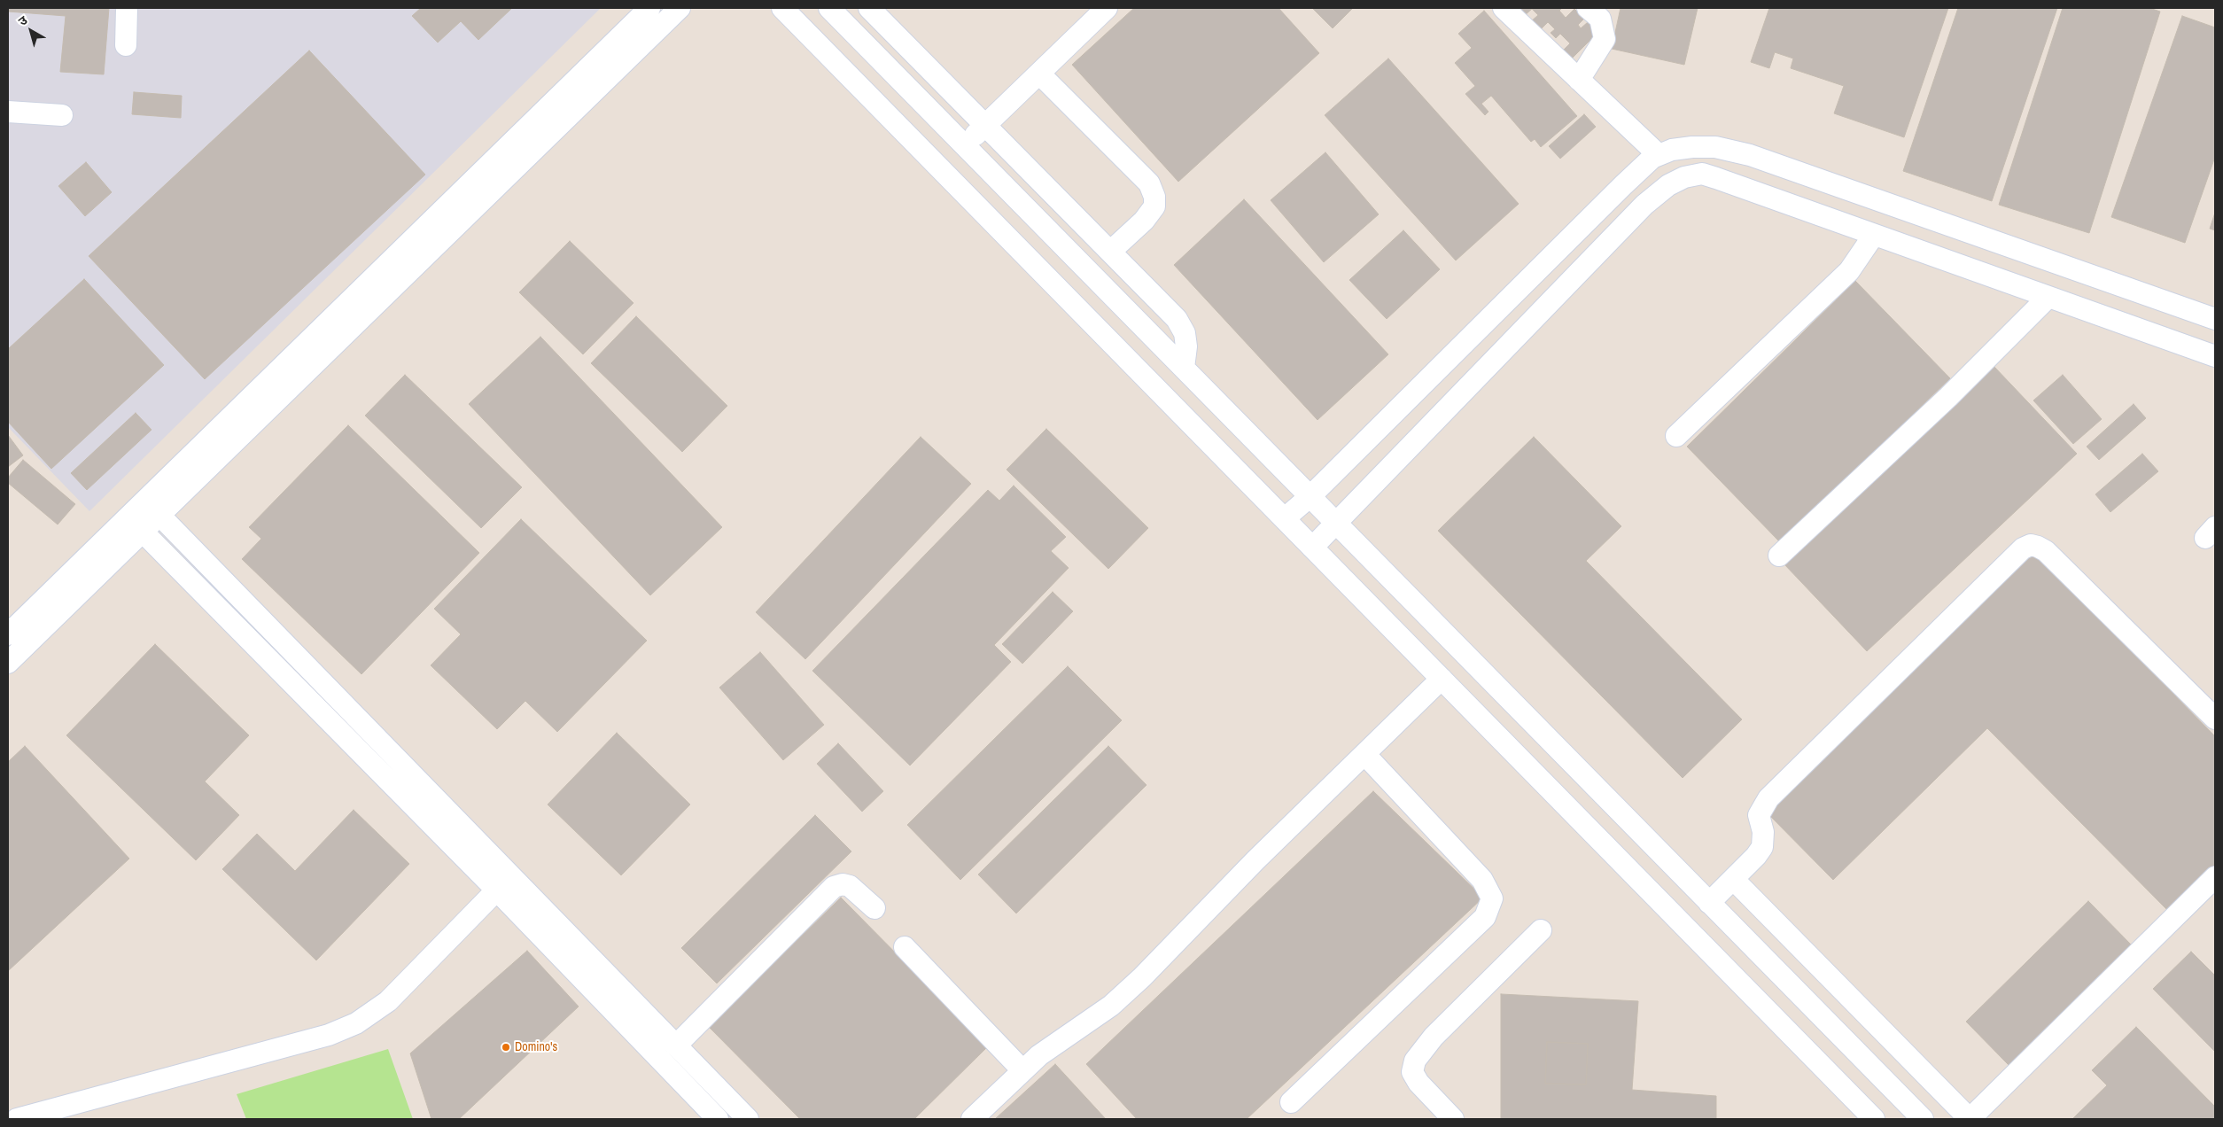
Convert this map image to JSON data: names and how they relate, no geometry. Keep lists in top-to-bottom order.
{
  "places": ["Domino's"],
  "north": "top left"
}
